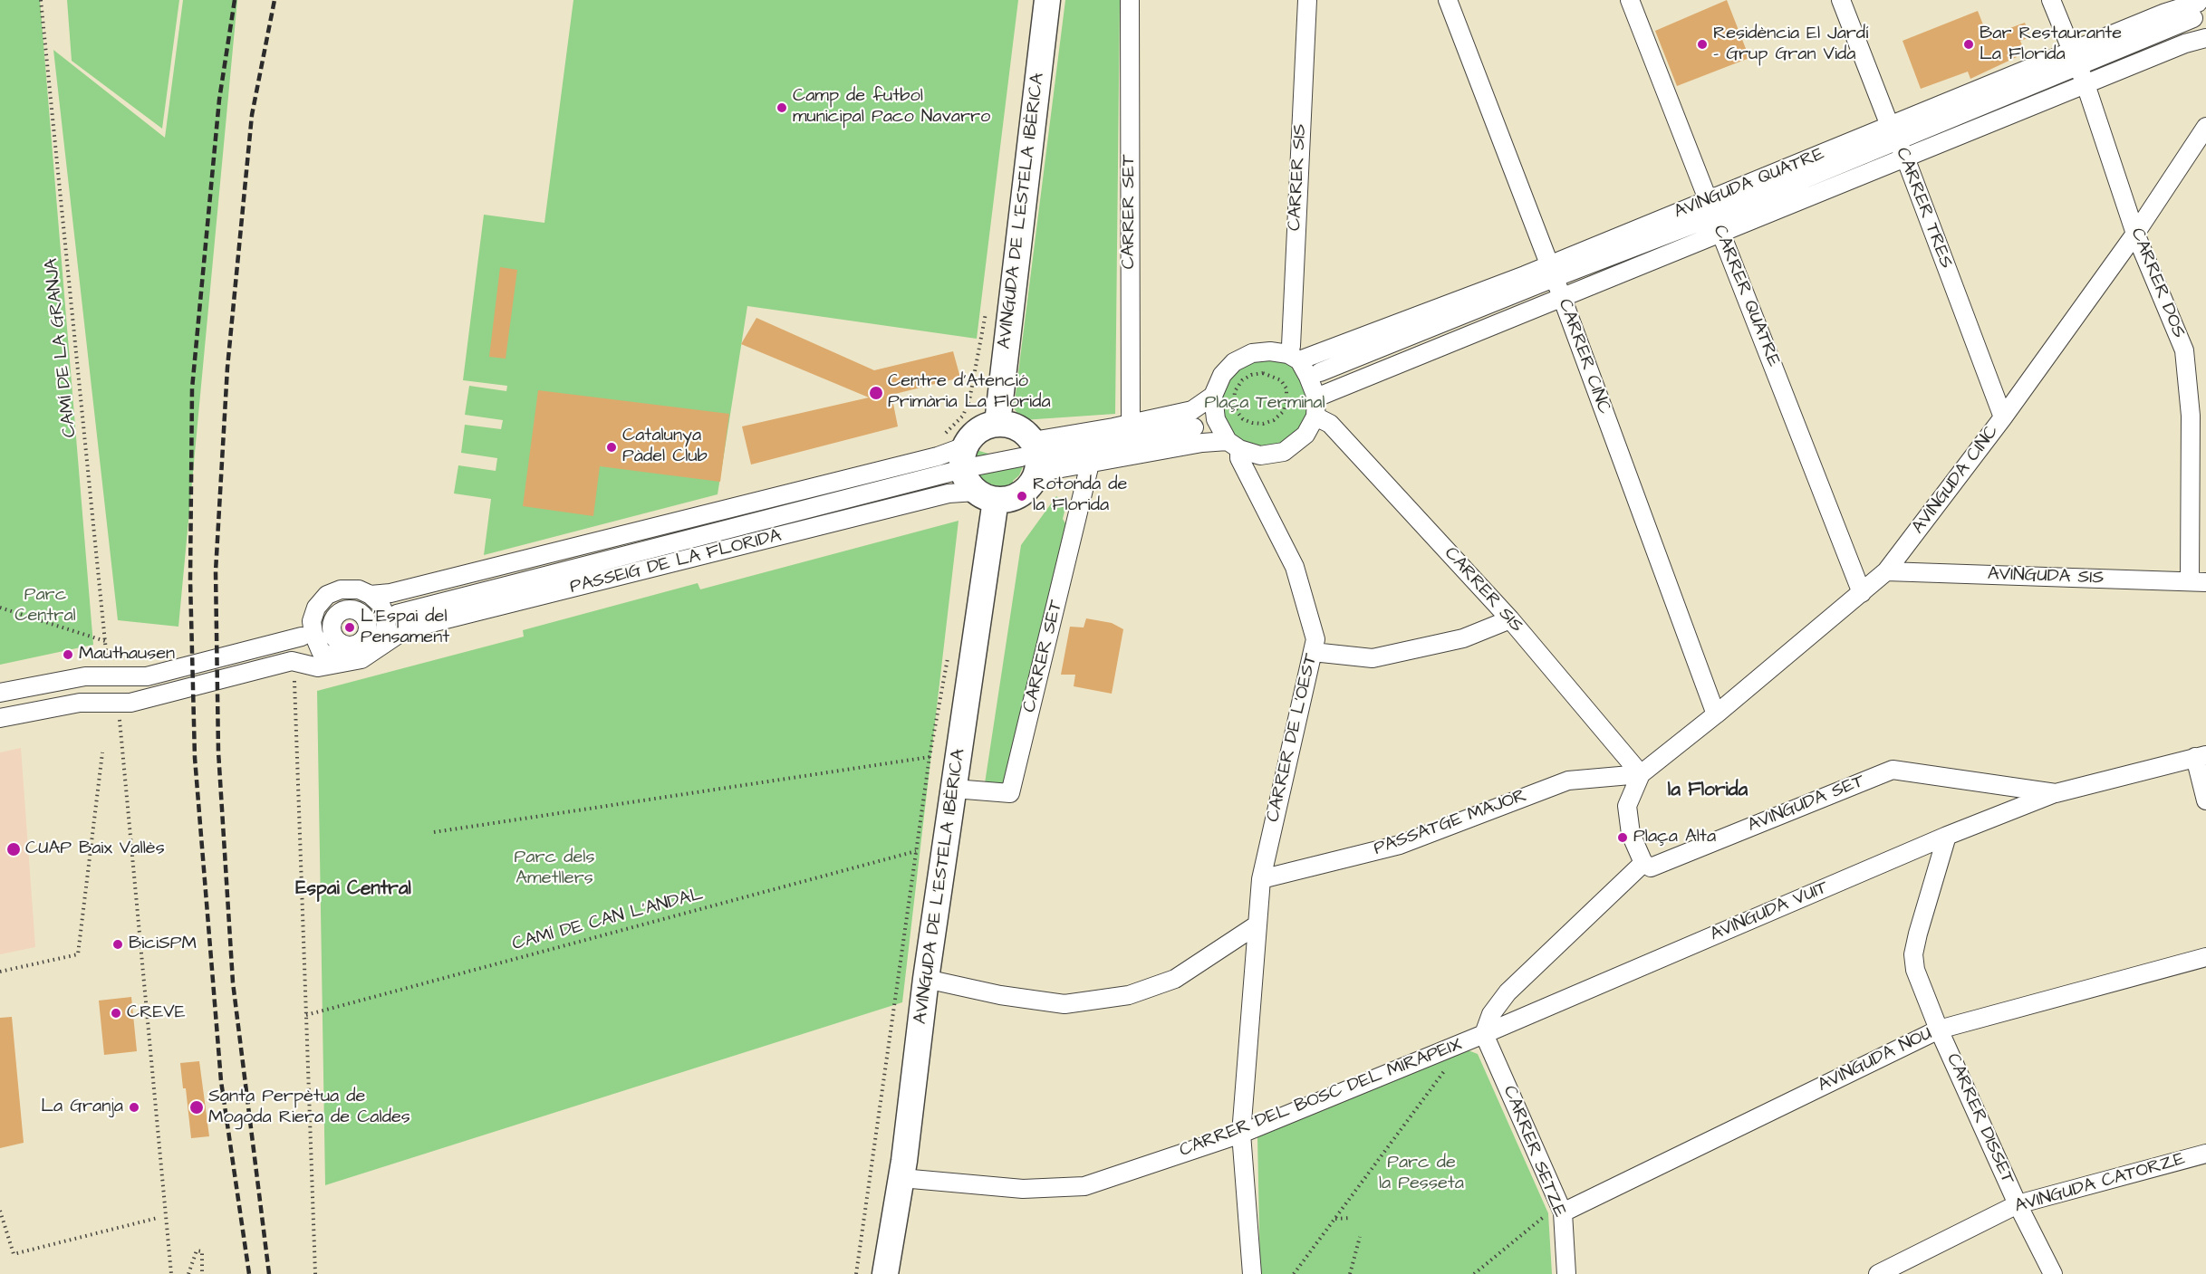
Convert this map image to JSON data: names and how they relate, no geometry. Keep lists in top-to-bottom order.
{
  "streets": {
    "main road": ["AVINGUDA DE L'ESTELA IBÈRICA"],
    "street": [
      "CARRER SIS",
      "AVINGUDA QUATRE",
      "CARRER TRES",
      "CARRER SET",
      "CARRER DOS",
      "CARRER QUATRE",
      "CARRER CINC",
      "AVINGUDA CINC",
      "PASSEIG DE LA FLORIDA",
      "AVINGUDA SIS",
      "CARRER DE L'OEST",
      "AVINGUDA SET",
      "PASSATGE MAJOR",
      "AVINGUDA VUIT",
      "AVINGUDA NOU",
      "CARRER DEL BOSC DEL MIRAPEIX",
      "CARRER DISSET",
      "CARRER SETZE",
      "AVINGUDA CATORZE"
    ],
    "path": ["CAMÍ DE LA GRANJA", "CAMÍ DE CAN L'ANDAL"]
  },
  "crossings": [
    ["CARRER SIS", "AVINGUDA QUATRE"],
    ["CARRER SIS", "AVINGUDA CINC"],
    ["CARRER SIS", "PASSATGE MAJOR"],
    ["AVINGUDA QUATRE", "CARRER TRES"],
    ["AVINGUDA QUATRE", "CARRER DOS"],
    ["AVINGUDA QUATRE", "CARRER QUATRE"],
    ["AVINGUDA QUATRE", "CARRER CINC"],
    ["CARRER TRES", "AVINGUDA CINC"],
    ["AVINGUDA DE L'ESTELA IBÈRICA", "CARRER SET"],
    ["AVINGUDA DE L'ESTELA IBÈRICA", "PASSEIG DE LA FLORIDA"],
    ["AVINGUDA DE L'ESTELA IBÈRICA", "CARRER DEL BOSC DEL MIRAPEIX"],
    ["CARRER DOS", "AVINGUDA CINC"],
    ["CARRER DOS", "AVINGUDA SIS"],
    ["CARRER QUATRE", "AVINGUDA CINC"],
    ["CARRER CINC", "AVINGUDA CINC"],
    ["AVINGUDA CINC", "AVINGUDA SIS"],
    ["AVINGUDA CINC", "PASSATGE MAJOR"],
    ["CARRER DE L'OEST", "PASSATGE MAJOR"],
    ["CARRER DE L'OEST", "CARRER DEL BOSC DEL MIRAPEIX"],
    ["AVINGUDA SET", "AVINGUDA VUIT"],
    ["AVINGUDA VUIT", "CARRER DEL BOSC DEL MIRAPEIX"],
    ["AVINGUDA VUIT", "CARRER DISSET"],
    ["AVINGUDA VUIT", "CARRER SETZE"],
    ["AVINGUDA NOU", "CARRER DISSET"],
    ["AVINGUDA NOU", "CARRER SETZE"],
    ["CARRER DEL BOSC DEL MIRAPEIX", "CARRER SETZE"],
    ["CARRER DISSET", "AVINGUDA CATORZE"]
  ],
  "districts": ["la Florida", "Espai Central"],
  "parks": [
    "Plaça Terminal",
    "Parc Central",
    "Parc dels Ametllers",
    "Parc de la Pesseta"
  ],
  "places": [
    "Residència El Jardí - Grup Gran Vida",
    "Bar Restaurante La Florida",
    "Camp de futbol municipal Paco Navarro",
    "Centre d'Atenció Primària La Florida",
    "Catalunya Pàdel Club",
    "Rotonda de la Florida",
    "L'Espai del Pensament",
    "Mauthausen",
    "Plaça Alta",
    "CUAP Baix Vallès",
    "BiciSPM",
    "CREVE",
    "La Granja",
    "Santa Perpètua de Mogoda Riera de Caldes"
  ]
}
